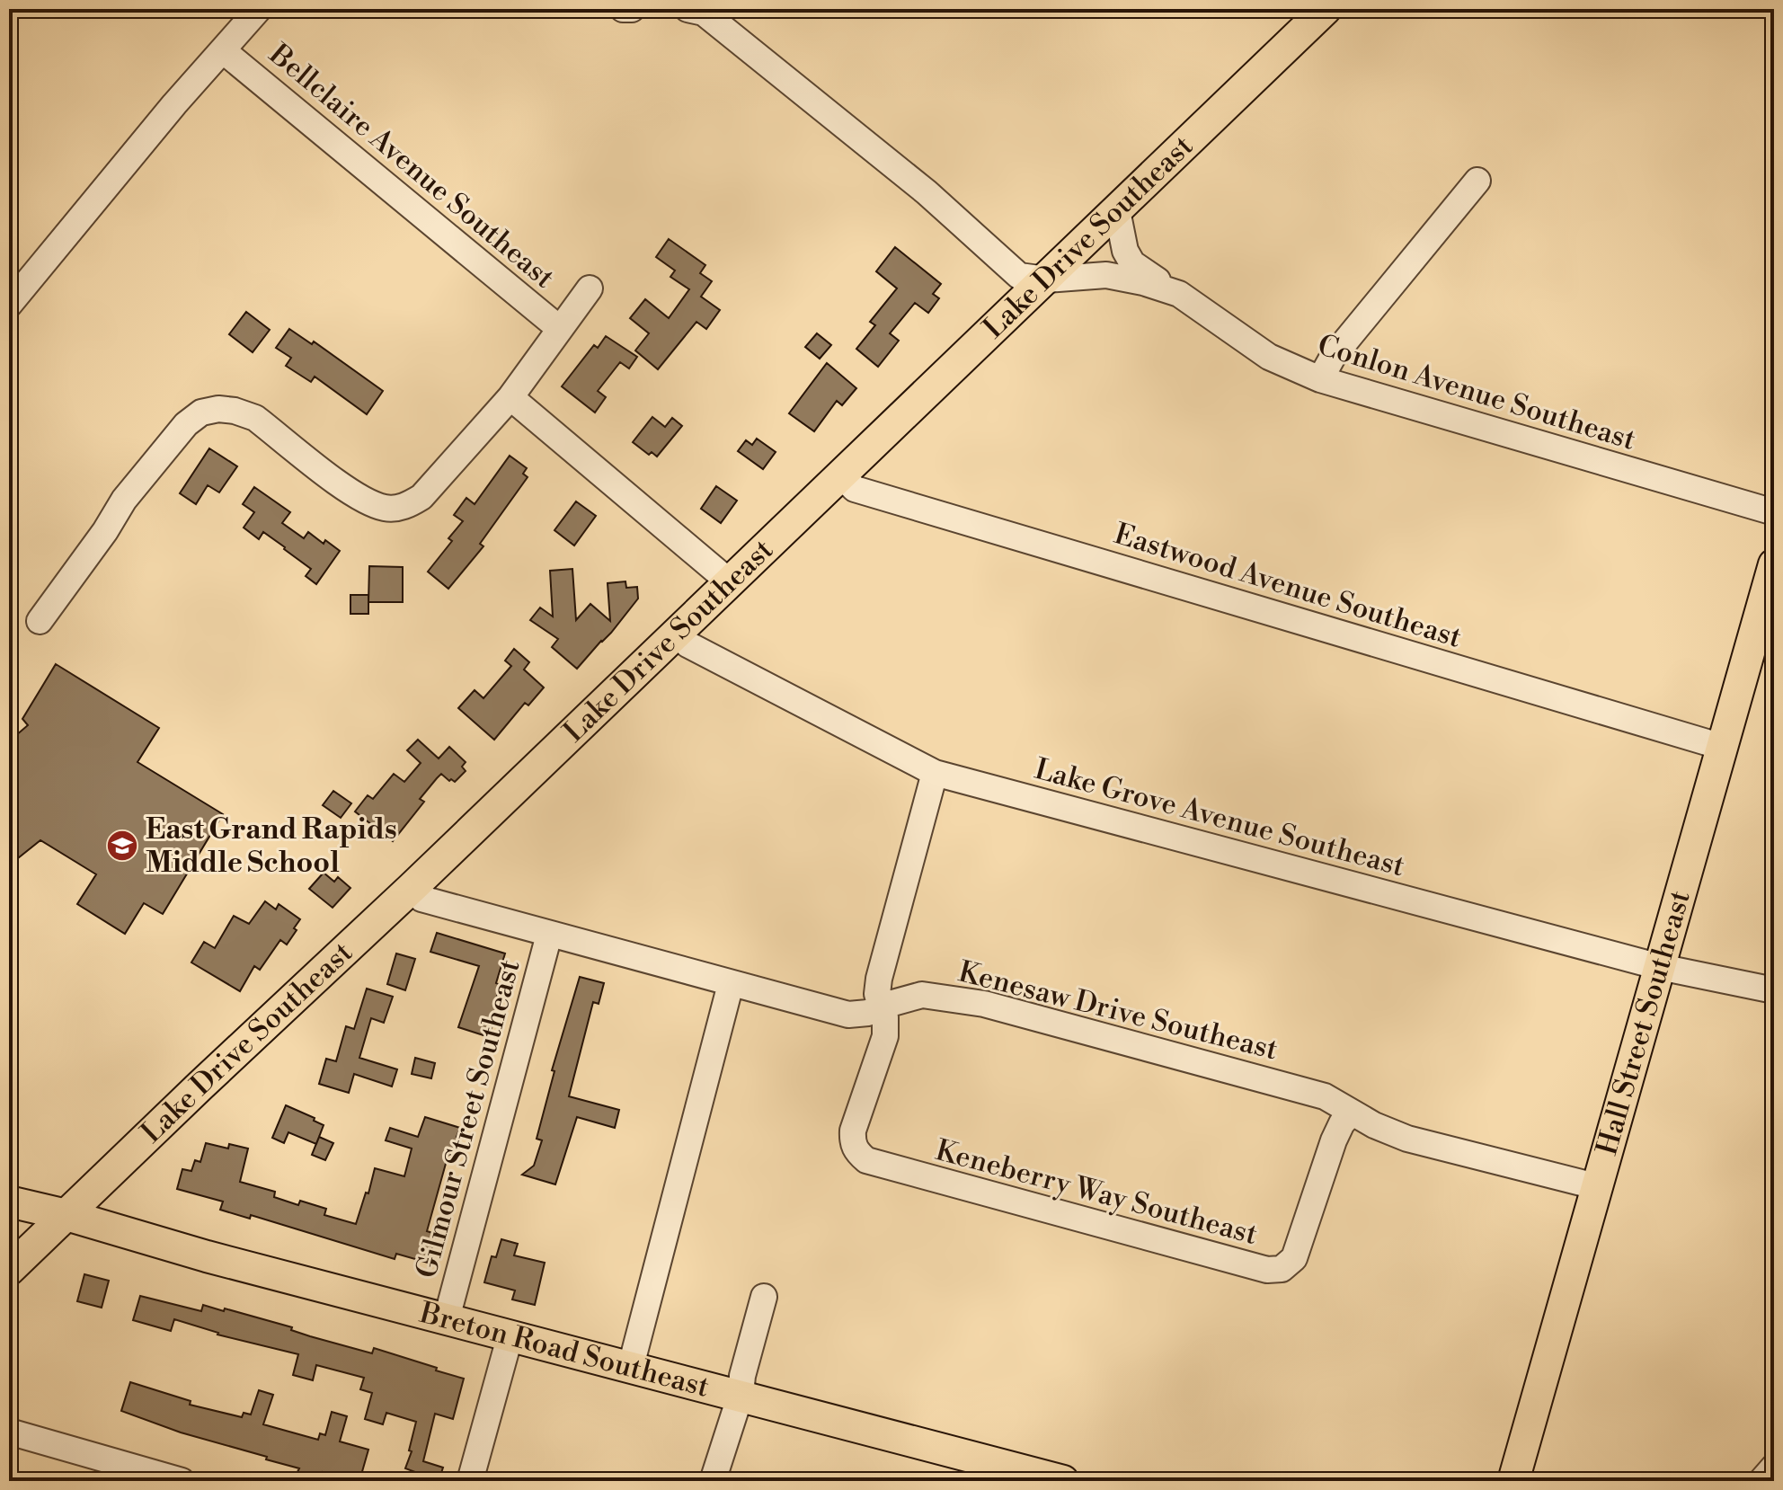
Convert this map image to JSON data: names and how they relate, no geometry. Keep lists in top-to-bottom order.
{
  "streets": {
    "main road": ["Lake Drive Southeast", "Hall Street Southeast", "Breton Road Southeast"],
    "street": [
      "Bellclaire Avenue Southeast",
      "Conlon Avenue Southeast",
      "Eastwood Avenue Southeast",
      "Lake Grove Avenue Southeast",
      "Kenesaw Drive Southeast",
      "Gilmour Street Southeast",
      "Keneberry Way Southeast"
    ]
  },
  "crossings": [
    ["Lake Drive Southeast", "Conlon Avenue Southeast"],
    ["Lake Drive Southeast", "Eastwood Avenue Southeast"],
    ["Lake Drive Southeast", "Lake Grove Avenue Southeast"],
    ["Lake Drive Southeast", "Kenesaw Drive Southeast"],
    ["Lake Drive Southeast", "Breton Road Southeast"],
    ["Eastwood Avenue Southeast", "Hall Street Southeast"],
    ["Lake Grove Avenue Southeast", "Hall Street Southeast"],
    ["Kenesaw Drive Southeast", "Hall Street Southeast"],
    ["Kenesaw Drive Southeast", "Gilmour Street Southeast"],
    ["Kenesaw Drive Southeast", "Keneberry Way Southeast"],
    ["Gilmour Street Southeast", "Breton Road Southeast"]
  ],
  "places": {
    "school or university": ["East Grand Rapids Middle School"]
  }
}
